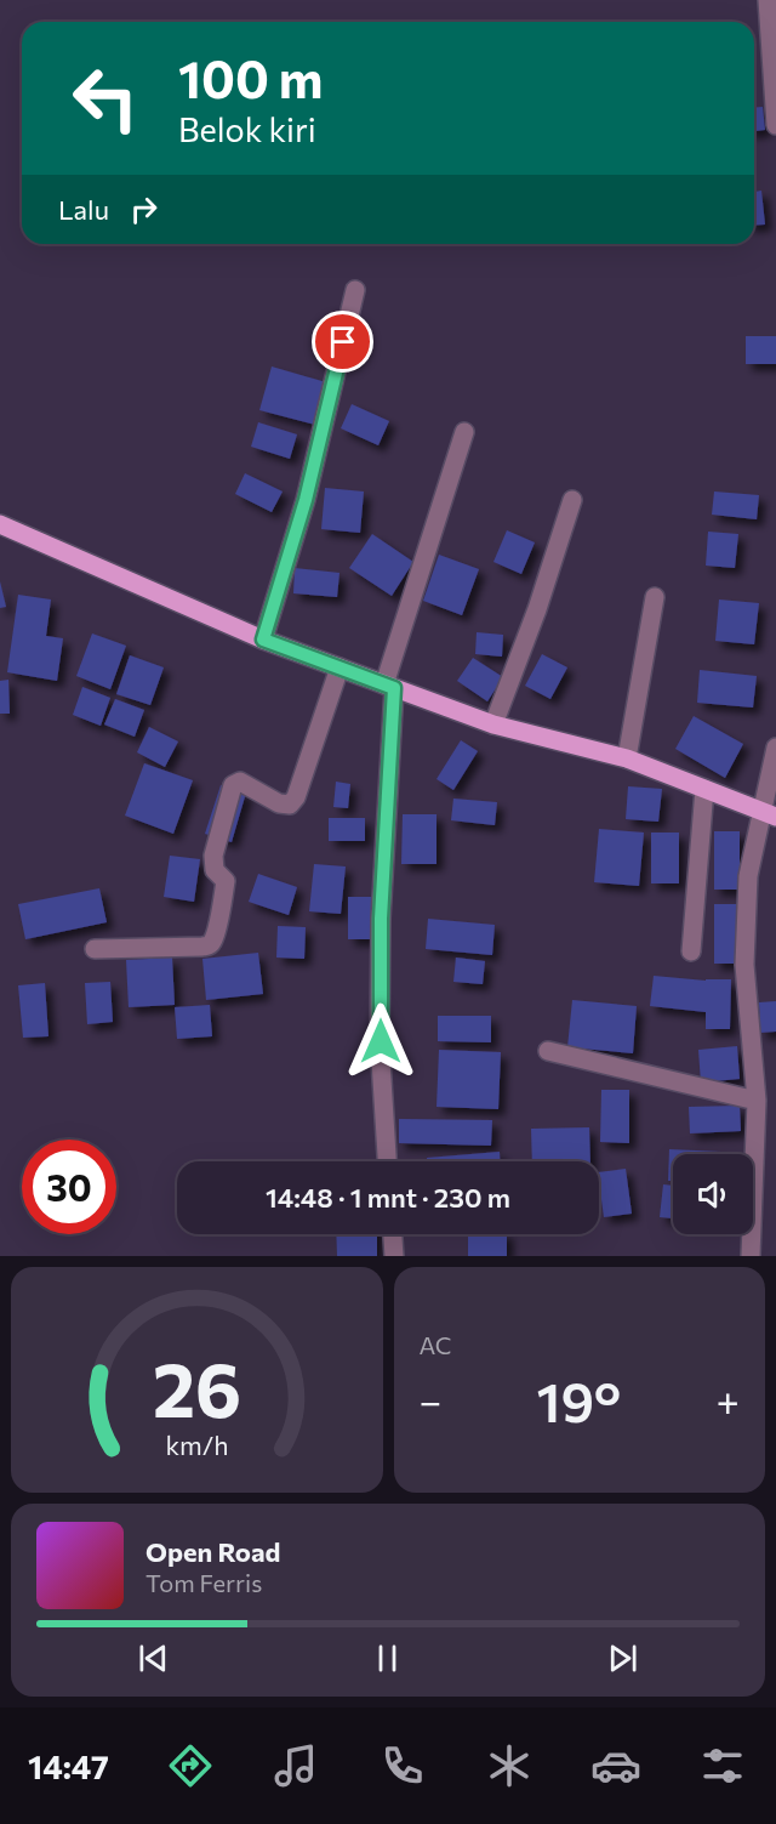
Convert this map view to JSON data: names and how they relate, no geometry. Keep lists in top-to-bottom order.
{
  "page": {
    "turn": ["100 m", "Belok kiri"],
    "then": "Lalu",
    "limit": "30",
    "trip": "14:48 · 1 mnt · 230 m",
    "tile": "AC",
    "heat": ["−", "19°", "+"],
    "song": ["Open Road", "Tom Ferris"],
    "tabs": "14:47",
    "gauge": ["26", "km/h"]
  }
}
